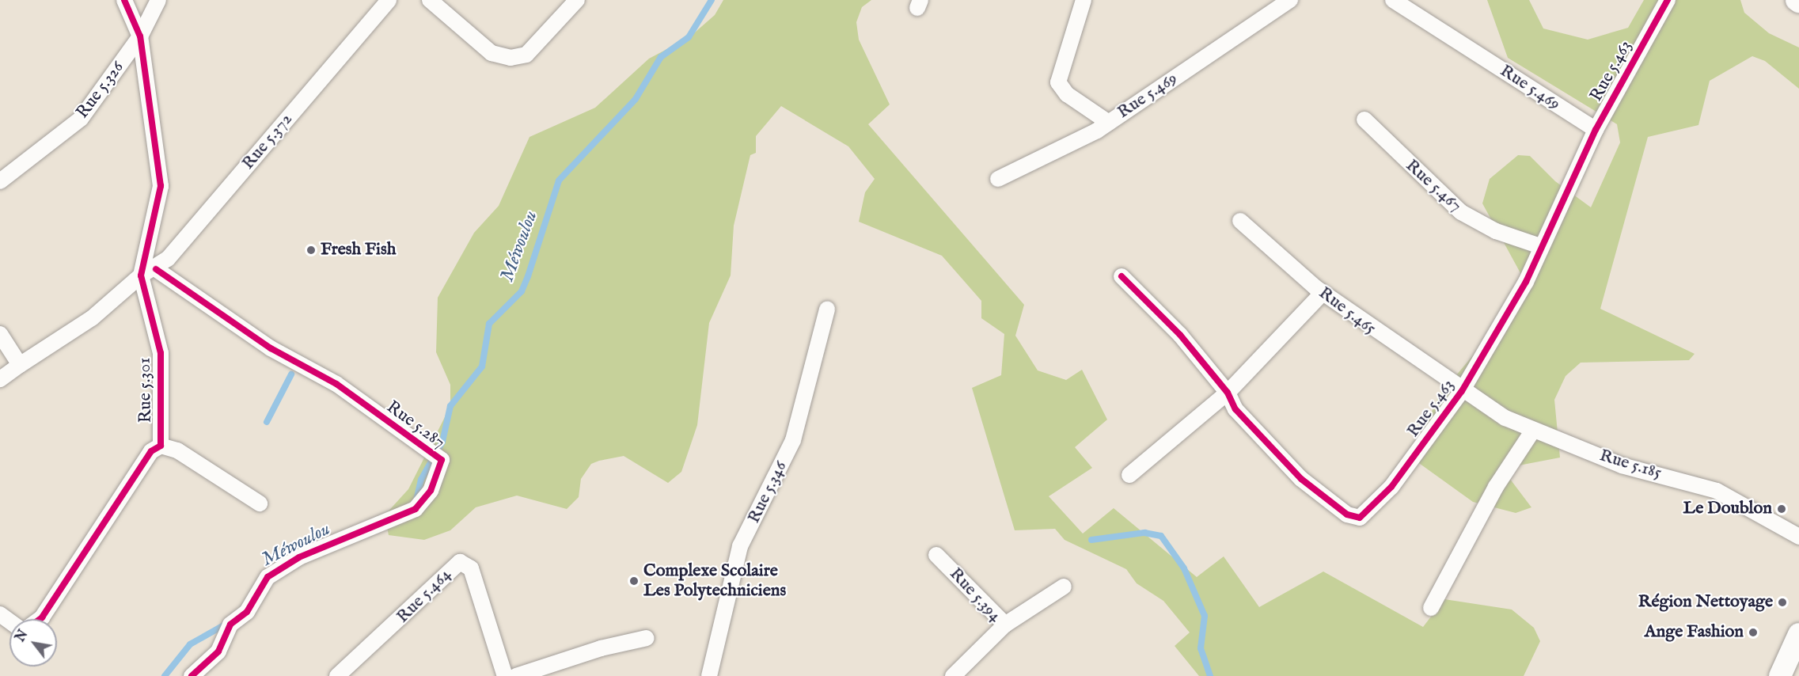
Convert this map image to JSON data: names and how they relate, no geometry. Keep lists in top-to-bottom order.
{
  "streets": {
    "street": [
      "Rue 5.463",
      "Rue 5.469",
      "Rue 5.326",
      "Rue 5.372",
      "Rue 5.467",
      "Rue 5.465",
      "Rue 5.301",
      "Rue 5.287",
      "Rue 5.185",
      "Rue 5.346",
      "Rue 5.394",
      "Rue 5.464"
    ]
  },
  "crossings": [
    ["Rue 5.463", "Rue 5.469"],
    ["Rue 5.463", "Rue 5.467"],
    ["Rue 5.463", "Rue 5.465"],
    ["Rue 5.463", "Rue 5.185"],
    ["Rue 5.326", "Rue 5.301"],
    ["Rue 5.372", "Rue 5.301"],
    ["Rue 5.372", "Rue 5.287"],
    ["Rue 5.465", "Rue 5.185"]
  ],
  "water": ["Méwoulou"],
  "places": [
    "Fresh Fish",
    "Le Doublon",
    "Complexe Scolaire Les Polytechniciens",
    "Région Nettoyage",
    "Ange Fashion"
  ],
  "north": "top left"
}
